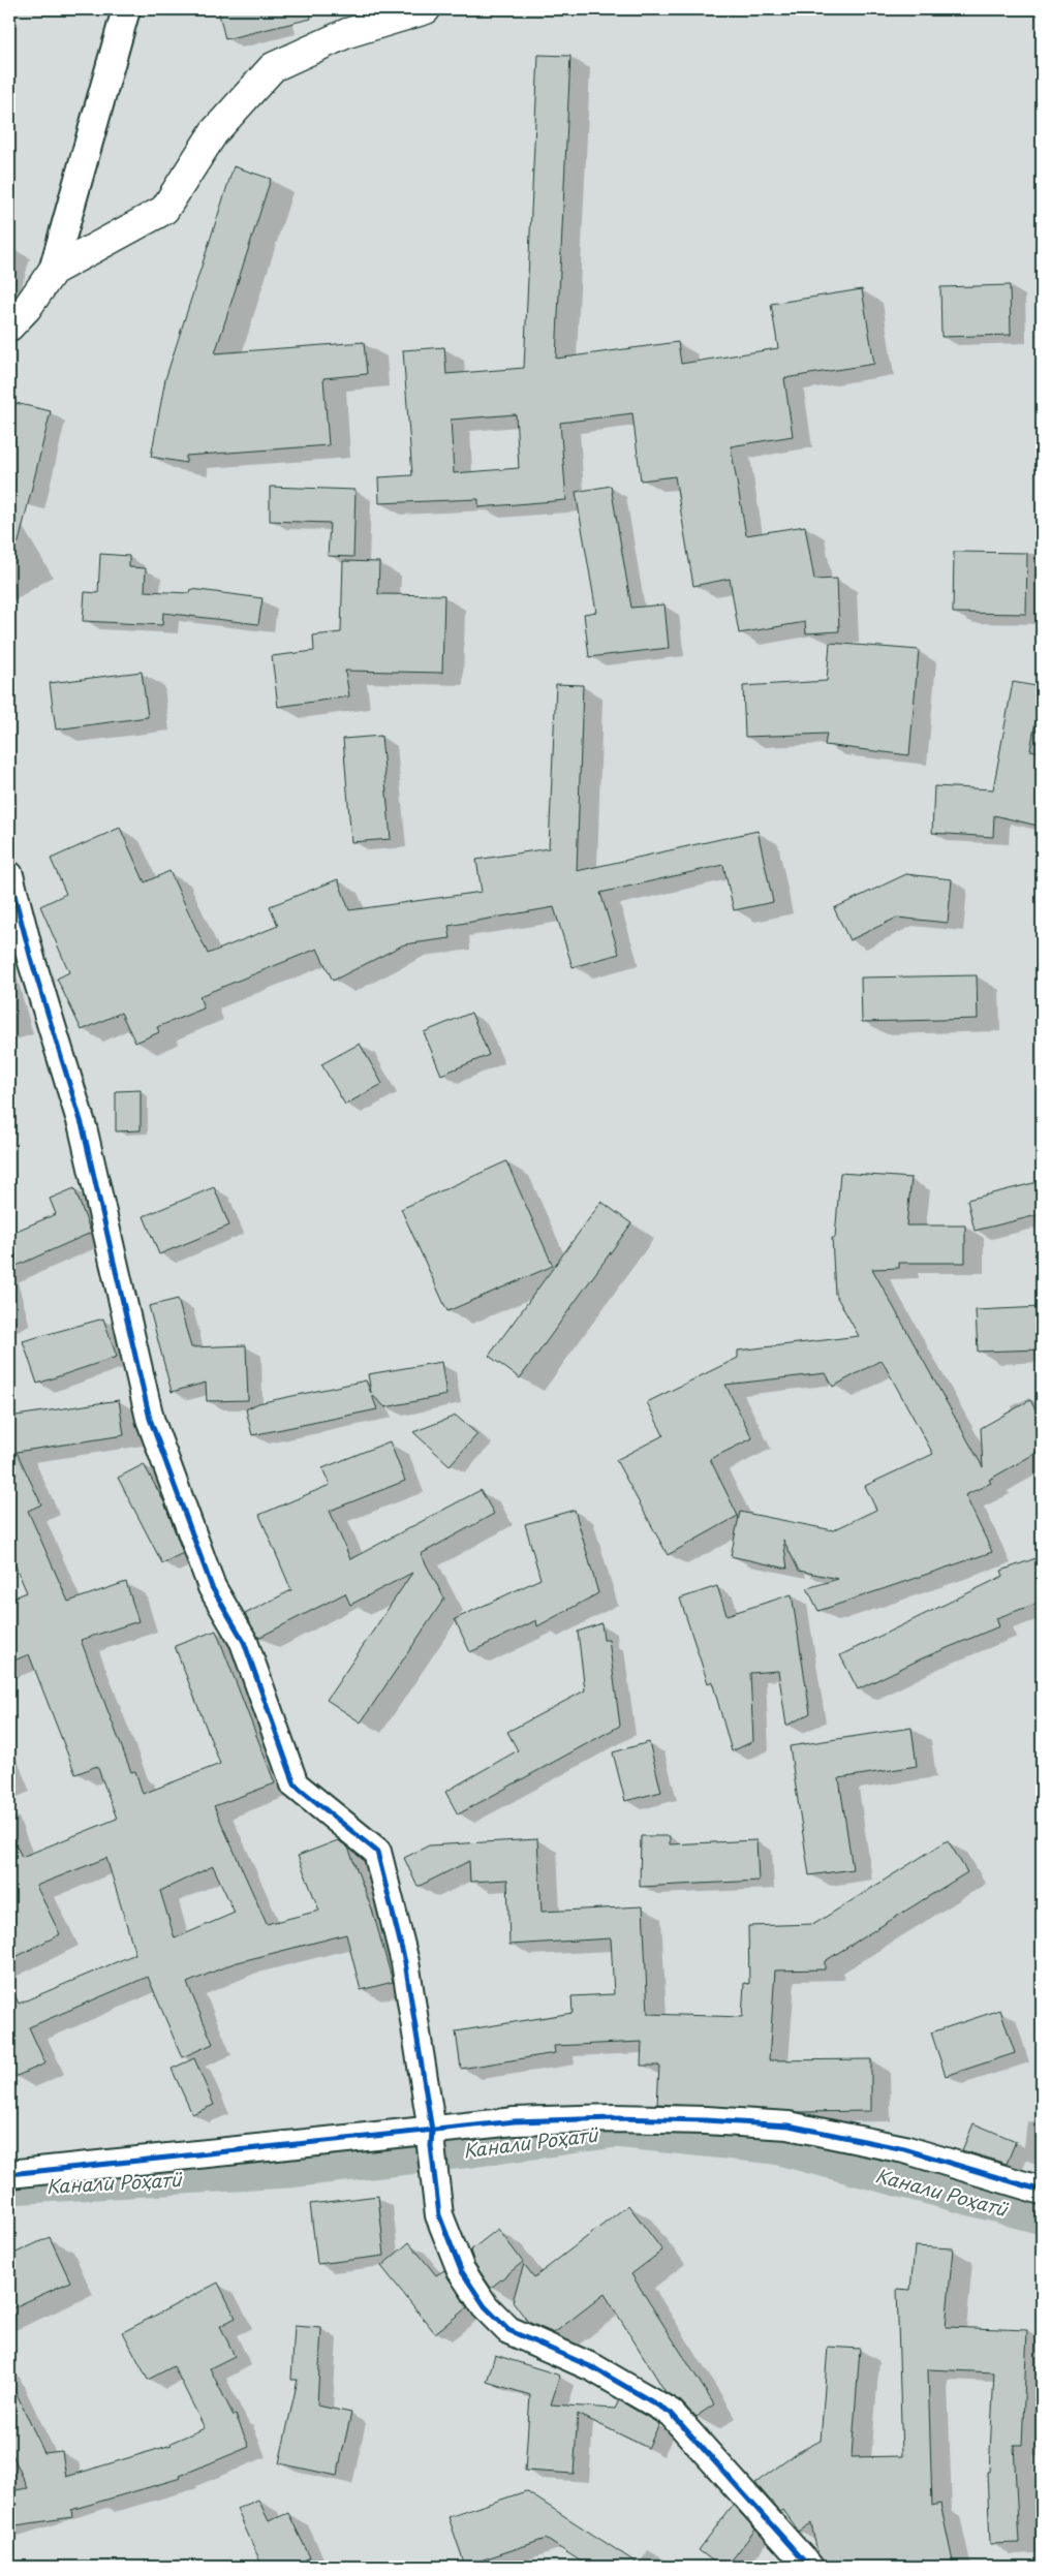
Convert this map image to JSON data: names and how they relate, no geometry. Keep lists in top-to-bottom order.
{
  "water": ["Канали Роҳатӣ"]
}
